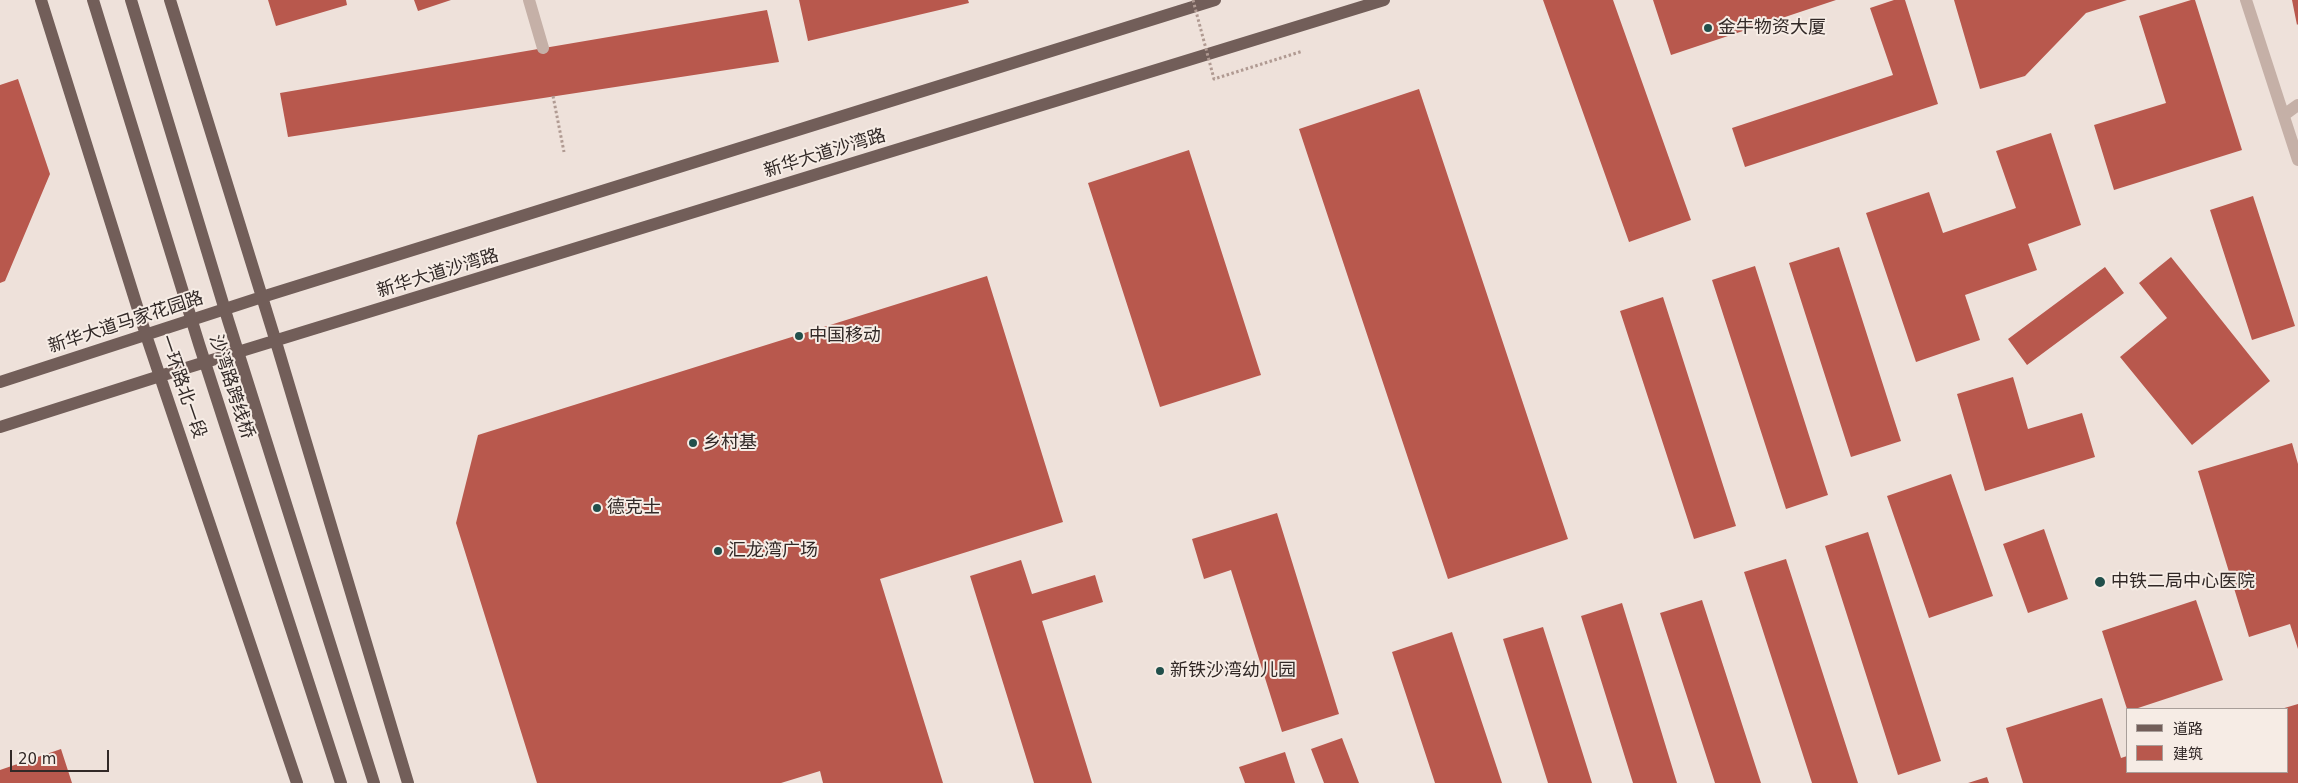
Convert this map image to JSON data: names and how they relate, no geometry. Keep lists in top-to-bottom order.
{
  "streets": {
    "main road": [
      "新华大道沙湾路",
      "新华大道马家花园路",
      "一环路北一段",
      "沙湾路跨线桥"
    ]
  },
  "crossings": [
    ["新华大道沙湾路", "新华大道马家花园路"],
    ["新华大道马家花园路", "一环路北一段"]
  ],
  "places": [
    "金牛物资大厦",
    "中国移动",
    "乡村基",
    "德克士",
    "汇龙湾广场",
    "中铁二局中心医院",
    "新铁沙湾幼儿园"
  ],
  "legend": ["道路", "建筑"],
  "scale_bar": "20 m"
}
